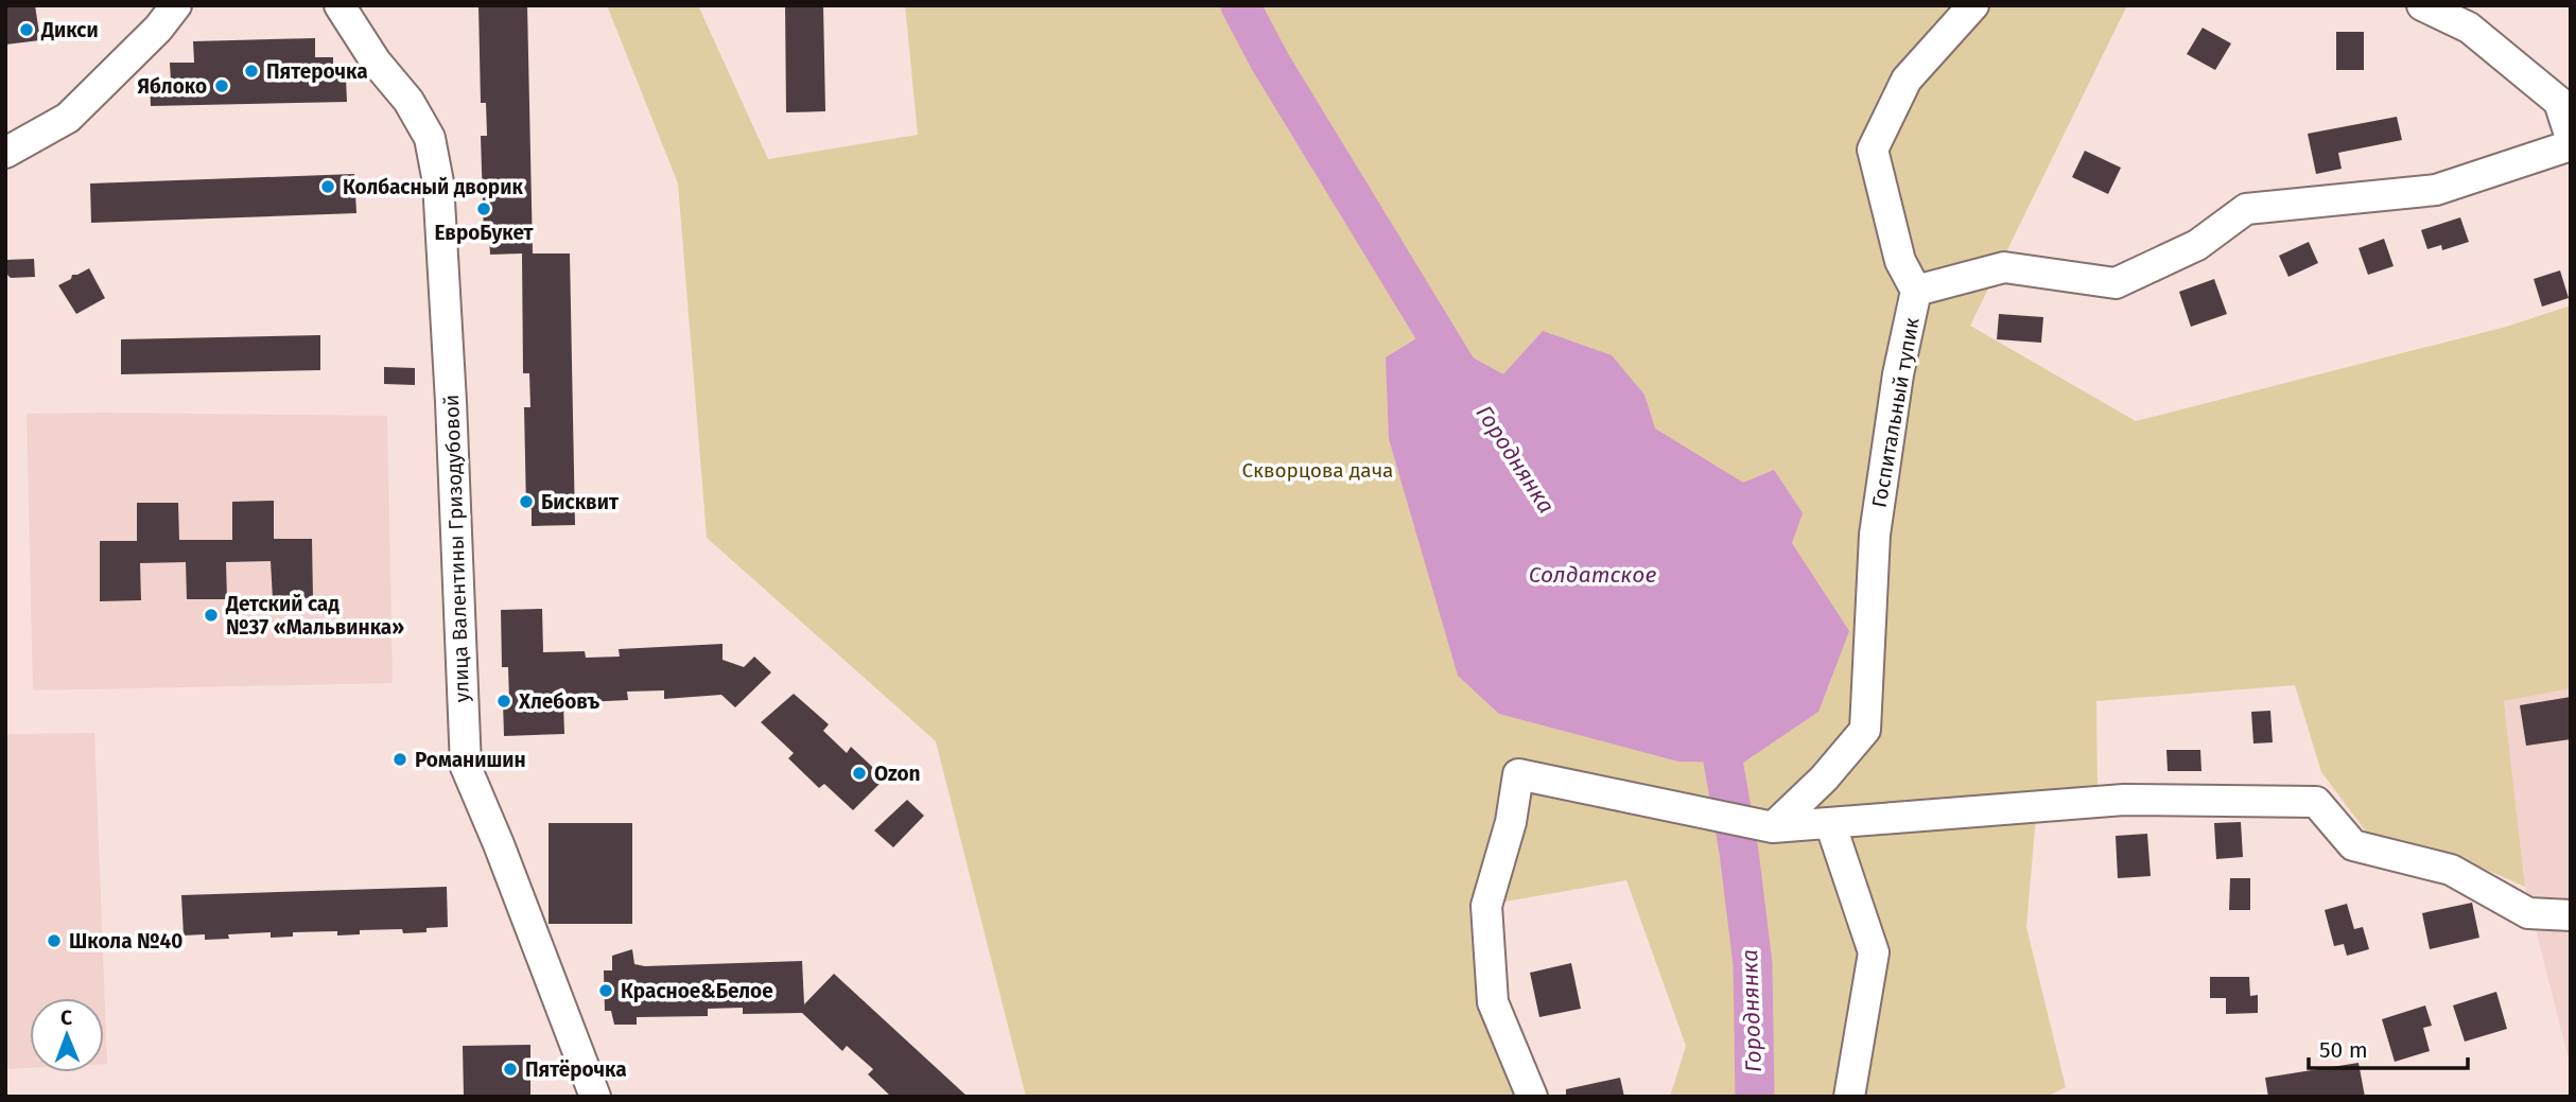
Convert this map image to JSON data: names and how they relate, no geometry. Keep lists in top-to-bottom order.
{
  "streets": {
    "street": ["Госпитальный тупик", "улица Валентины Гризодубовой"]
  },
  "water": ["Городнянка", "Солдатское"],
  "parks": ["Скворцова дача"],
  "places": [
    "Дикси",
    "Пятерочка",
    "Яблоко",
    "Колбасный дворик",
    "ЕвроБукет",
    "Бисквит",
    "Детский сад №37 «Мальвинка»",
    "Хлебовъ",
    "Романишин",
    "Ozon",
    "Школа №40",
    "Красное&Белое",
    "Пятёрочка"
  ],
  "scale_bar": "50 m",
  "north": "top"
}
